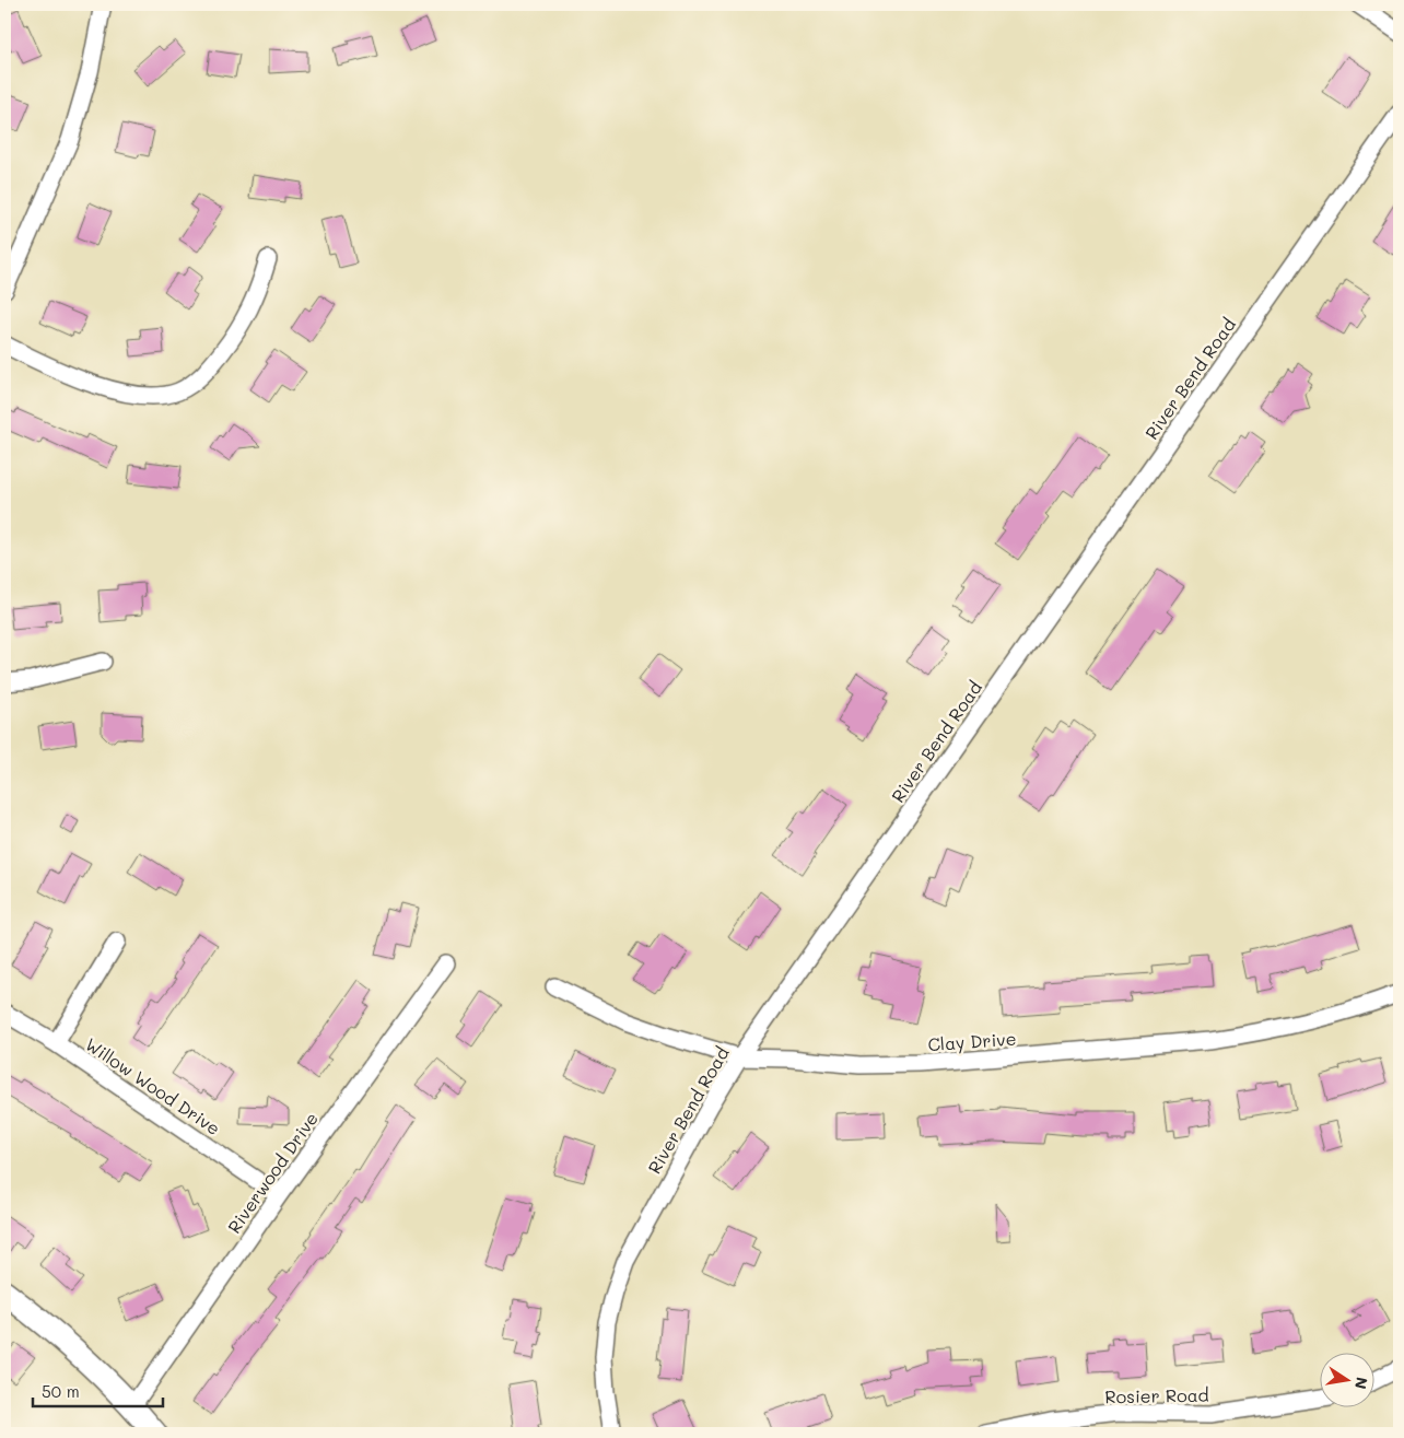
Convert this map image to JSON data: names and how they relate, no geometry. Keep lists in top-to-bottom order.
{
  "streets": {
    "street": [
      "River Bend Road",
      "Clay Drive",
      "Willow Wood Drive",
      "Riverwood Drive",
      "Rosier Road"
    ]
  },
  "crossings": [
    ["River Bend Road", "Clay Drive"],
    ["Willow Wood Drive", "Riverwood Drive"]
  ],
  "scale_bar": "50 m",
  "north": "right"
}
